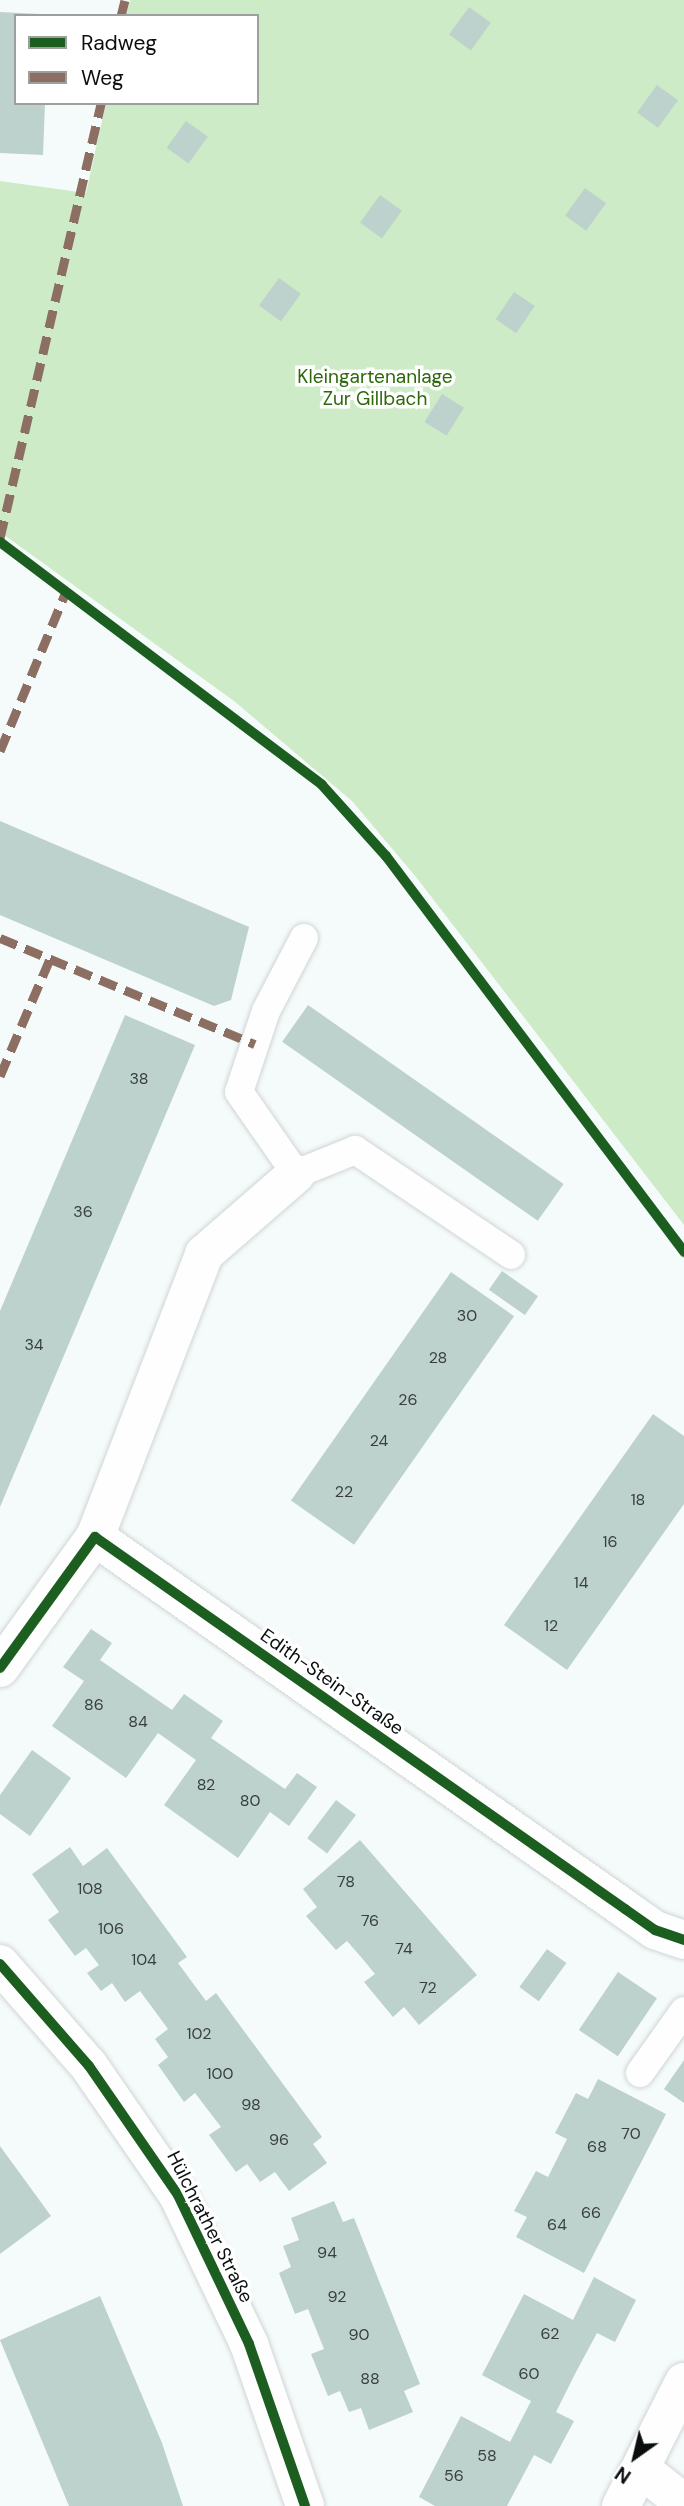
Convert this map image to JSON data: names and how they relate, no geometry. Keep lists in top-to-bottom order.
{
  "streets": {
    "street": ["Edith-Stein-Straße", "Hülchrather Straße"]
  },
  "parks": ["Kleingartenanlage Zur Gillbach"],
  "house_numbers": [
    "38",
    "36",
    "30",
    "34",
    "28",
    "26",
    "24",
    "22",
    "18",
    "16",
    "14",
    "12",
    "86",
    "84",
    "82",
    "80",
    "78",
    "108",
    "76",
    "106",
    "74",
    "104",
    "72",
    "102",
    "100",
    "98",
    "70",
    "96",
    "68",
    "66",
    "64",
    "94",
    "92",
    "62",
    "90",
    "60",
    "88",
    "58",
    "56"
  ],
  "legend": ["Radweg", "Weg"],
  "north": "bottom left"
}
